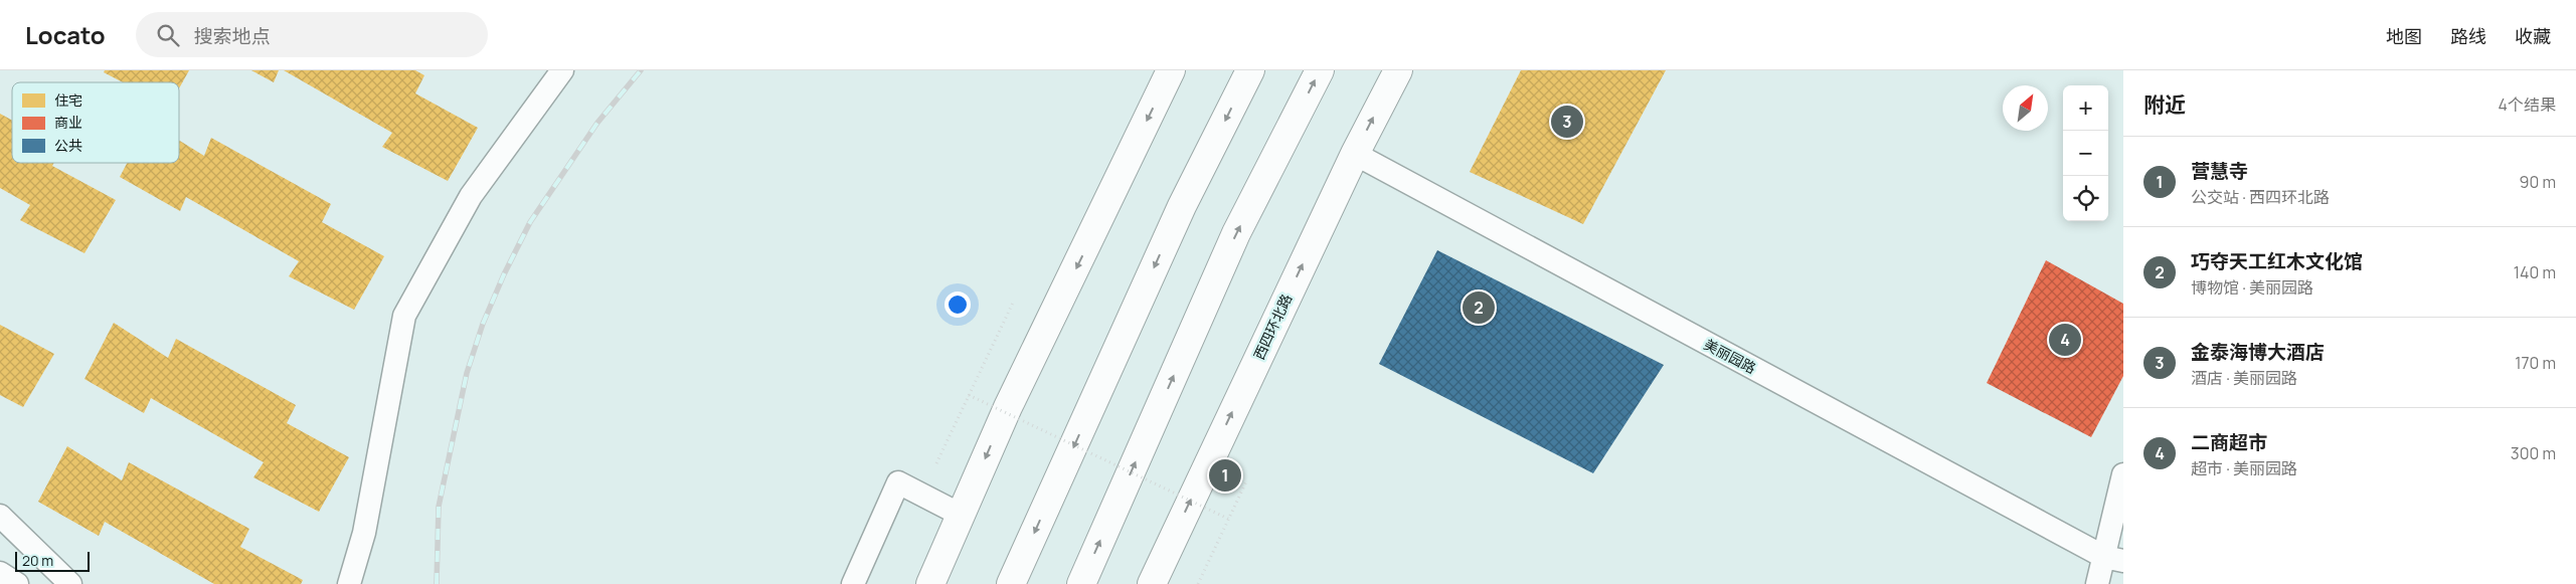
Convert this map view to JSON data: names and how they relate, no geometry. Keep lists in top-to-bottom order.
{
  "streets": {
    "main road": ["西四环北路"],
    "street": ["美丽园路"]
  },
  "crossings": [
    ["西四环北路", "美丽园路"]
  ],
  "legend": ["住宅", "商业", "公共"],
  "scale_bar": "20 m",
  "north": "top right",
  "page": {
    "header": "Locato",
    "search": "搜索地点",
    "nav": ["地图", "路线", "收藏"],
    "heading": ["附近", "4个结果"],
    "map_buttons": ["+", "−"],
    "pins": [
      "3",
      "2",
      "4",
      "1"
    ],
    "list": [
      {
        "mark": "1",
        "name": "营慧寺",
        "note": "公交站 · 西四环北路",
        "value": "90 m"
      },
      {
        "mark": "2",
        "name": "巧夺天工红木文化馆",
        "note": "博物馆 · 美丽园路",
        "value": "140 m"
      },
      {
        "mark": "3",
        "name": "金泰海博大酒店",
        "note": "酒店 · 美丽园路",
        "value": "170 m"
      },
      {
        "mark": "4",
        "name": "二商超市",
        "note": "超市 · 美丽园路",
        "value": "300 m"
      }
    ],
    "scale": "20 m"
  }
}
